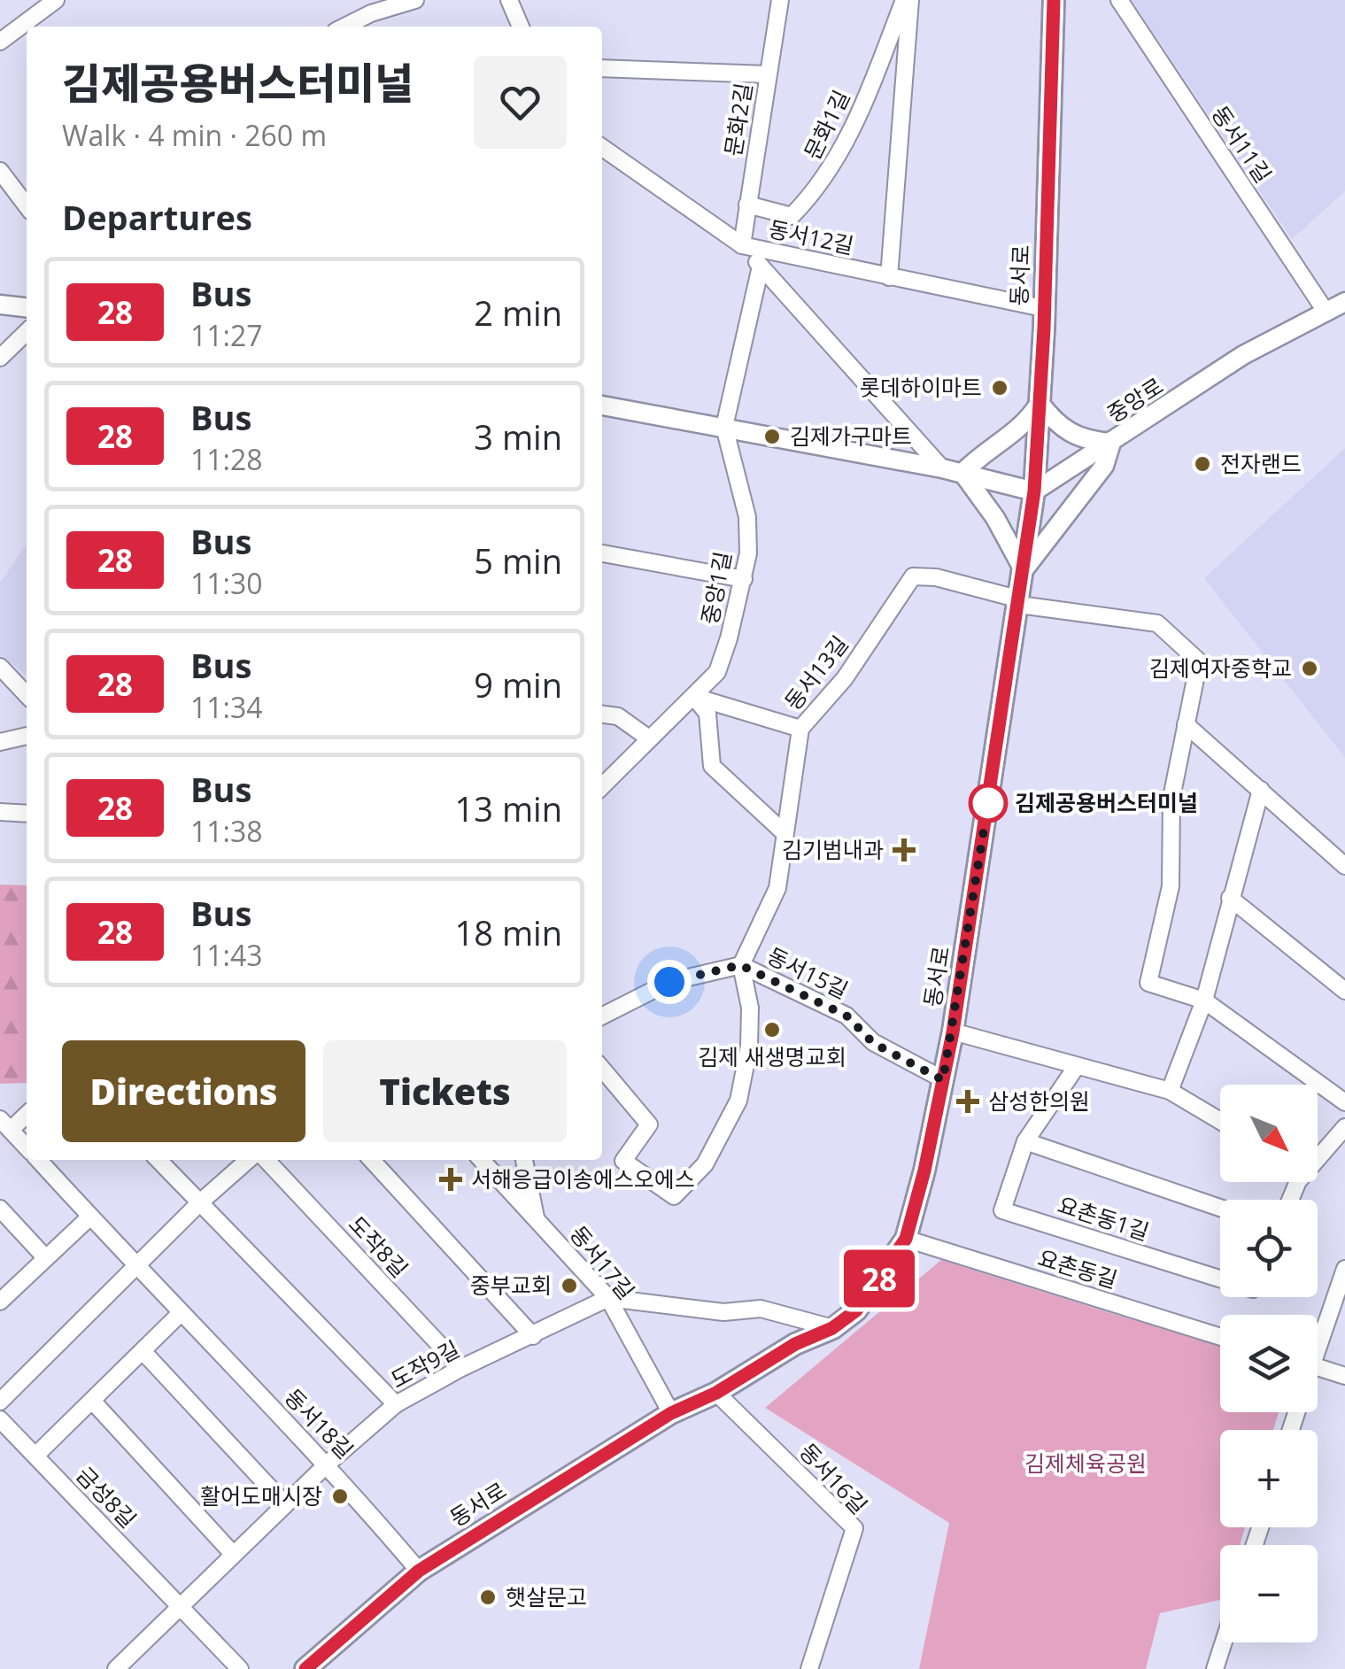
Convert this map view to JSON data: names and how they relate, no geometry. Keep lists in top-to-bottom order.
{
  "streets": {
    "main road": ["동서로"],
    "street": [
      "문화2길",
      "문화1길",
      "동서11길",
      "동서12길",
      "중앙로",
      "중앙1길",
      "동서13길",
      "동서15길",
      "요촌동1길",
      "도작8길",
      "동서17길",
      "요촌동길",
      "도작9길",
      "동서18길",
      "동서16길",
      "금성8길"
    ]
  },
  "crossings": [
    ["문화2길", "문화1길"],
    ["문화2길", "동서12길"],
    ["문화1길", "동서12길"],
    ["동서11길", "중앙로"],
    ["동서12길", "동서로"],
    ["동서로", "중앙로"],
    ["동서로", "동서13길"],
    ["동서로", "동서15길"],
    ["동서로", "동서17길"],
    ["동서로", "요촌동길"],
    ["동서로", "동서18길"],
    ["동서로", "동서16길"],
    ["동서13길", "동서15길"],
    ["도작8길", "도작9길"],
    ["동서17길", "도작9길"],
    ["도작9길", "동서18길"],
    ["도작9길", "금성8길"]
  ],
  "parks": ["김제체육공원"],
  "places": {
    "other": [
      "롯데하이마트",
      "김제가구마트",
      "전자랜드",
      "김제여자중학교",
      "김제공용버스터미널",
      "김제 새생명교회",
      "중부교회",
      "활어도매시장",
      "햇살문고"
    ],
    "health": ["김기범내과", "삼성한의원", "서해응급이송에스오에스"]
  },
  "lines": ["bus line 28"],
  "north": "bottom right",
  "page": {
    "on_map": "28",
    "heading": [
      ["김제공용버스터미널", "Walk · 4 min · 260 m"],
      "Departures"
    ],
    "list": [
      {
        "mark": "28",
        "name": "Bus",
        "note": "11:27",
        "value": "2 min"
      },
      {
        "mark": "28",
        "name": "Bus",
        "note": "11:28",
        "value": "3 min"
      },
      {
        "mark": "28",
        "name": "Bus",
        "note": "11:30",
        "value": "5 min"
      },
      {
        "mark": "28",
        "name": "Bus",
        "note": "11:34",
        "value": "9 min"
      },
      {
        "mark": "28",
        "name": "Bus",
        "note": "11:38",
        "value": "13 min"
      },
      {
        "mark": "28",
        "name": "Bus",
        "note": "11:43",
        "value": "18 min"
      }
    ],
    "buttons": ["Directions", "Tickets"],
    "map_buttons": ["+", "−"]
  }
}
